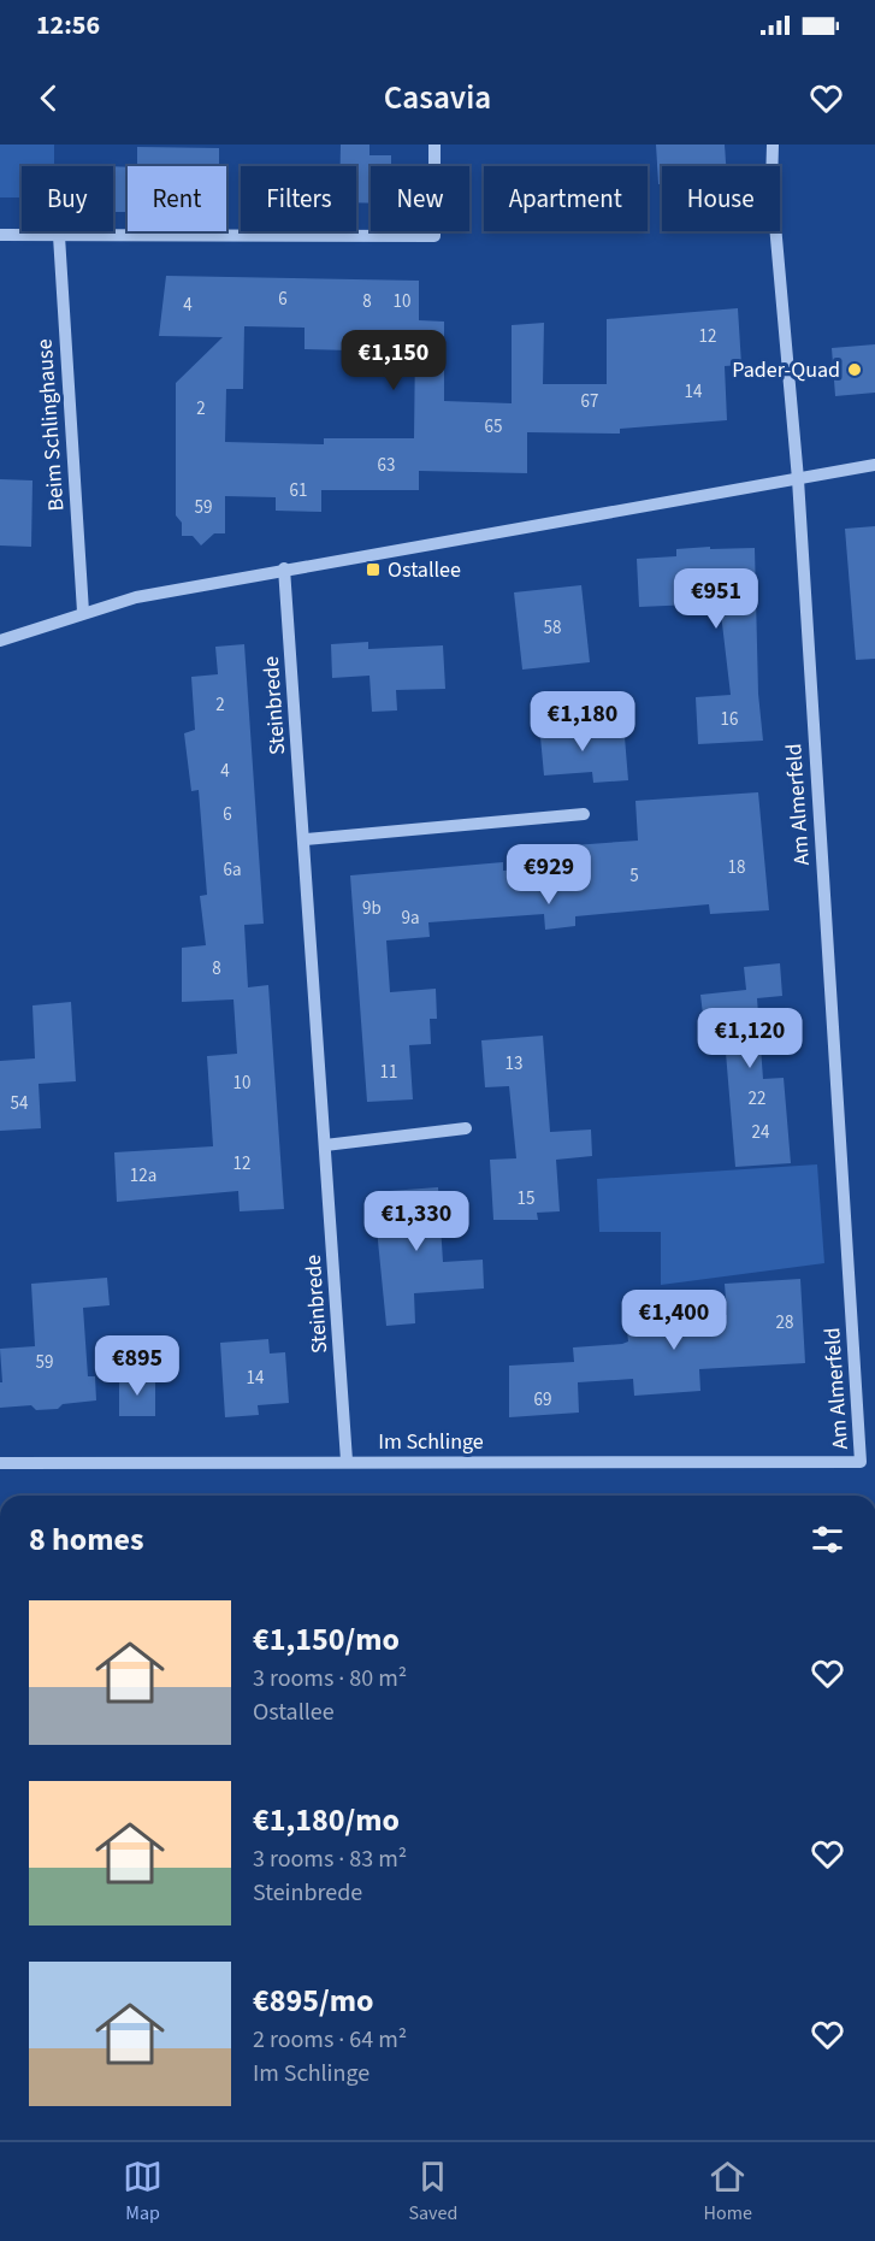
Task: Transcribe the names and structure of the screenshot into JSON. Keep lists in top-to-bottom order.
{
  "streets": {
    "street": [
      "Beim Schlinghause",
      "Steinbrede",
      "Am Almerfeld",
      "Im Schlinge"
    ]
  },
  "crossings": [
    ["Steinbrede", "Im Schlinge"],
    ["Am Almerfeld", "Im Schlinge"]
  ],
  "places": {
    "other": ["Pader-Quad"],
    "transit": ["Ostallee"]
  },
  "house_numbers": [
    "6",
    "8",
    "10",
    "4",
    "12",
    "14",
    "67",
    "2",
    "65",
    "63",
    "61",
    "59",
    "58",
    "2",
    "16",
    "4",
    "6",
    "18",
    "6a",
    "5",
    "9b",
    "9a",
    "8",
    "13",
    "11",
    "10",
    "22",
    "54",
    "24",
    "12",
    "12a",
    "15",
    "28",
    "59",
    "14",
    "69"
  ],
  "page": {
    "status": "12:56",
    "header": "Casavia",
    "chip": [
      "Buy",
      "Rent",
      "Filters",
      "New",
      "Apartment",
      "House"
    ],
    "price": [
      "€1,150",
      "€951",
      "€1,180",
      "€929",
      "€1,120",
      "€1,330",
      "€1,400",
      "€895"
    ],
    "heading": "8 homes",
    "list": [
      {
        "name": "€1,150/mo",
        "note": "3 rooms · 80 m² · Ostallee"
      },
      {
        "name": "€1,180/mo",
        "note": "3 rooms · 83 m² · Steinbrede"
      },
      {
        "name": "€895/mo",
        "note": "2 rooms · 64 m² · Im Schlinge"
      }
    ],
    "tabs": ["Map", "Saved", "Home"]
  }
}
